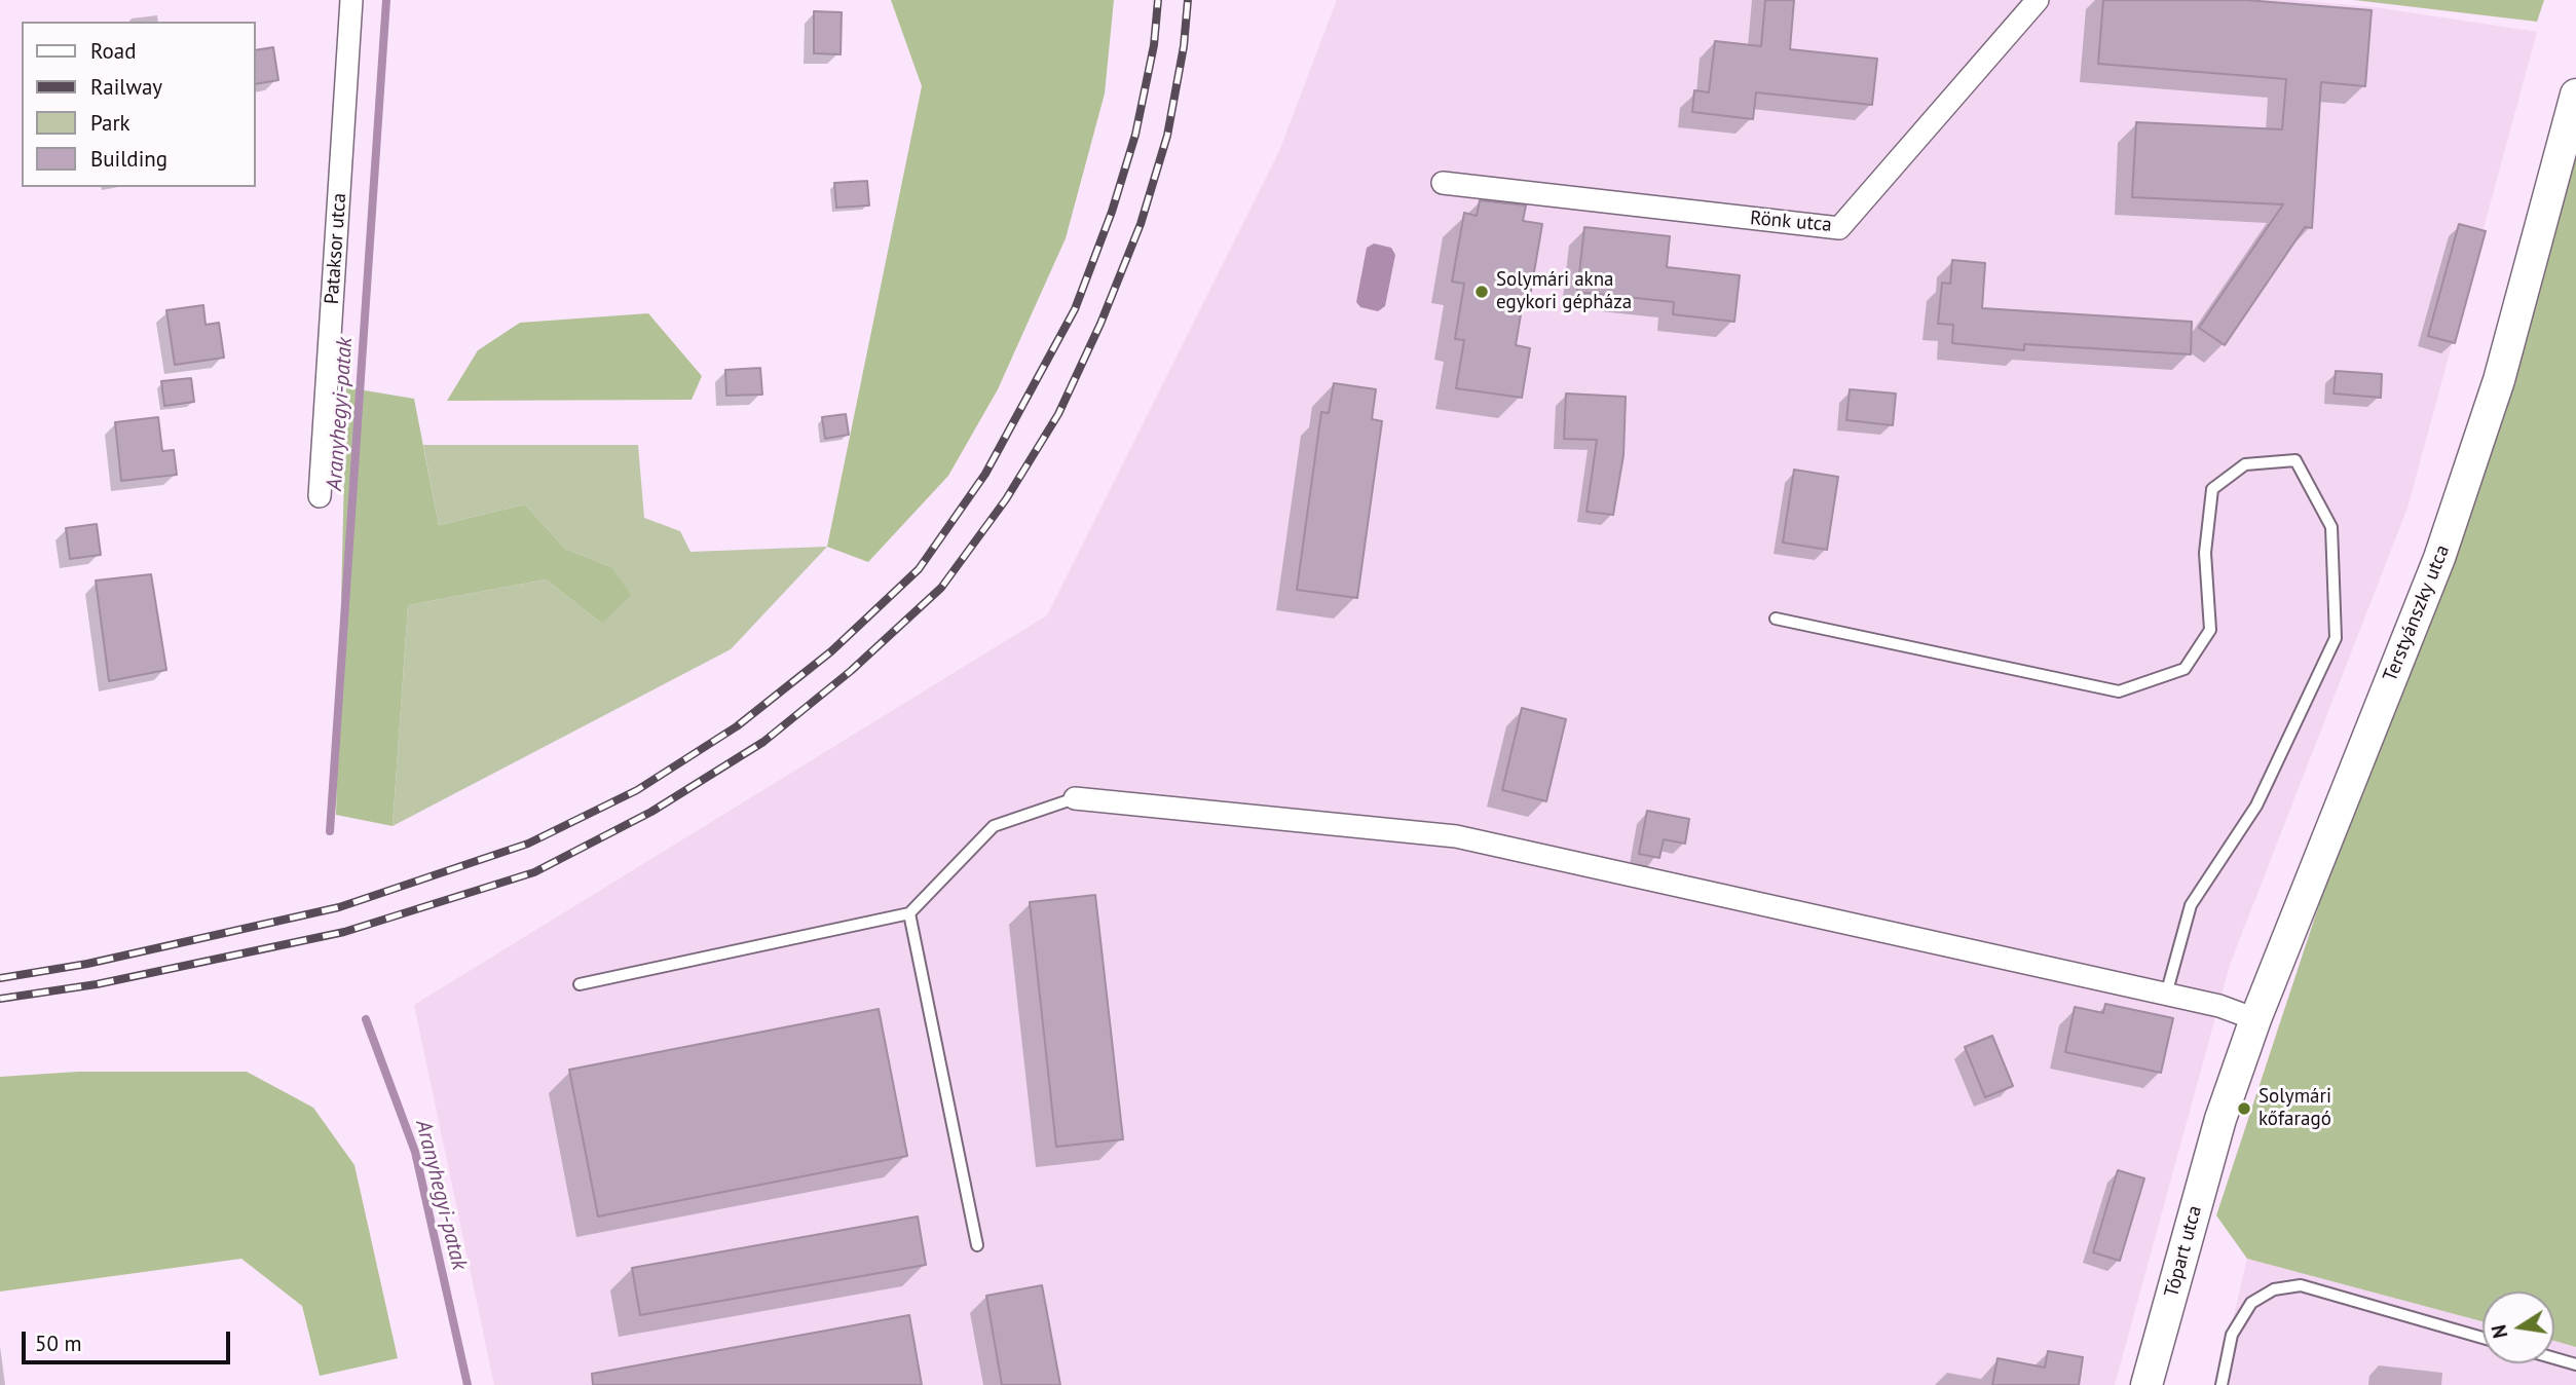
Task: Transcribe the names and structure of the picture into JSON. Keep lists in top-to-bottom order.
{
  "streets": {
    "main road": ["Terstyánszky utca", "Tópart utca"],
    "street": ["Rönk utca", "Pataksor utca"]
  },
  "crossings": [
    ["Terstyánszky utca", "Tópart utca"]
  ],
  "water": ["Aranyhegyi-patak"],
  "places": ["Solymári akna egykori gépháza", "Solymári kőfaragó"],
  "legend": [
    "Road",
    "Railway",
    "Park",
    "Building"
  ],
  "scale_bar": "50 m",
  "north": "left"
}
